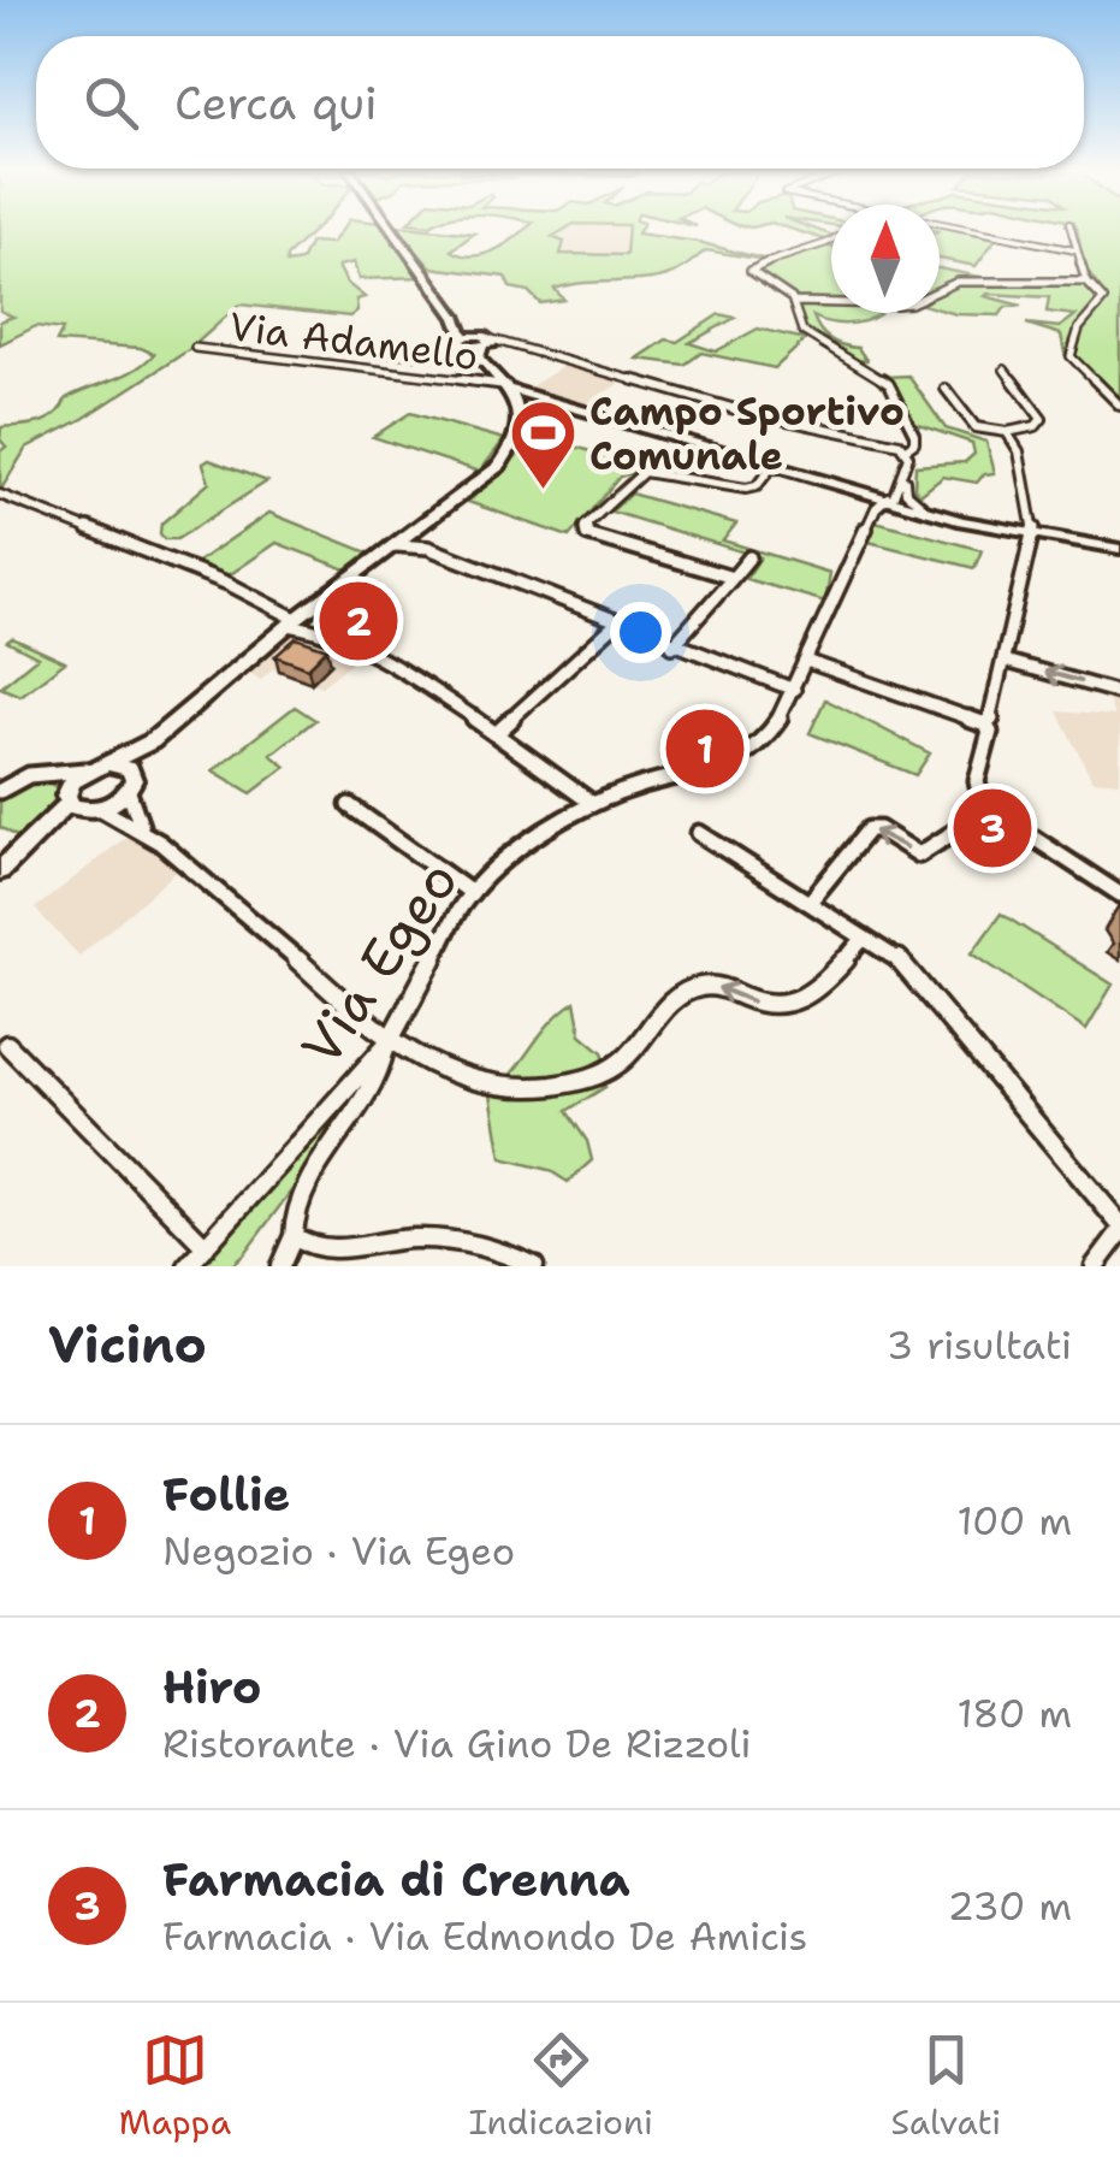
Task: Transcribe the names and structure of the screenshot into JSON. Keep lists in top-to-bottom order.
{
  "streets": {
    "street": ["Via Adamello", "Via Egeo"]
  },
  "places": {
    "sports": ["Campo Sportivo Comunale"]
  },
  "north": "top",
  "page": {
    "search": "Cerca qui",
    "pins": ["2", "1", "3"],
    "heading": ["Vicino", "3 risultati"],
    "list": [
      {
        "mark": "1",
        "name": "Follie",
        "note": "Negozio · Via Egeo",
        "value": "100 m"
      },
      {
        "mark": "2",
        "name": "Hiro",
        "note": "Ristorante · Via Gino De Rizzoli",
        "value": "180 m"
      },
      {
        "mark": "3",
        "name": "Farmacia di Crenna",
        "note": "Farmacia · Via Edmondo De Amicis",
        "value": "230 m"
      }
    ],
    "nav": ["Mappa", "Indicazioni", "Salvati"]
  }
}
